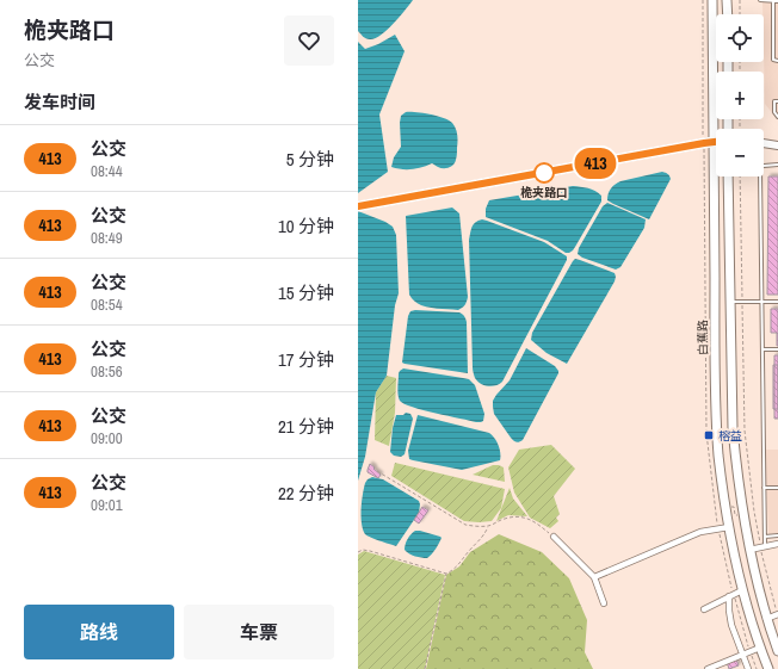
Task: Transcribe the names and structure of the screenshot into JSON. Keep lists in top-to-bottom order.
{
  "streets": {
    "main road": ["白蕉路"]
  },
  "places": {
    "other": ["桅夹路口"],
    "transit": ["榕益"]
  },
  "lines": ["bus line 413"],
  "page": {
    "heading": [
      ["桅夹路口", "公交"],
      "发车时间"
    ],
    "on_map": "413",
    "map_buttons": ["+", "−"],
    "list": [
      {
        "mark": "413",
        "name": "公交",
        "note": "08:44",
        "value": "5 分钟"
      },
      {
        "mark": "413",
        "name": "公交",
        "note": "08:49",
        "value": "10 分钟"
      },
      {
        "mark": "413",
        "name": "公交",
        "note": "08:54",
        "value": "15 分钟"
      },
      {
        "mark": "413",
        "name": "公交",
        "note": "08:56",
        "value": "17 分钟"
      },
      {
        "mark": "413",
        "name": "公交",
        "note": "09:00",
        "value": "21 分钟"
      },
      {
        "mark": "413",
        "name": "公交",
        "note": "09:01",
        "value": "22 分钟"
      }
    ],
    "buttons": ["路线", "车票"]
  }
}
